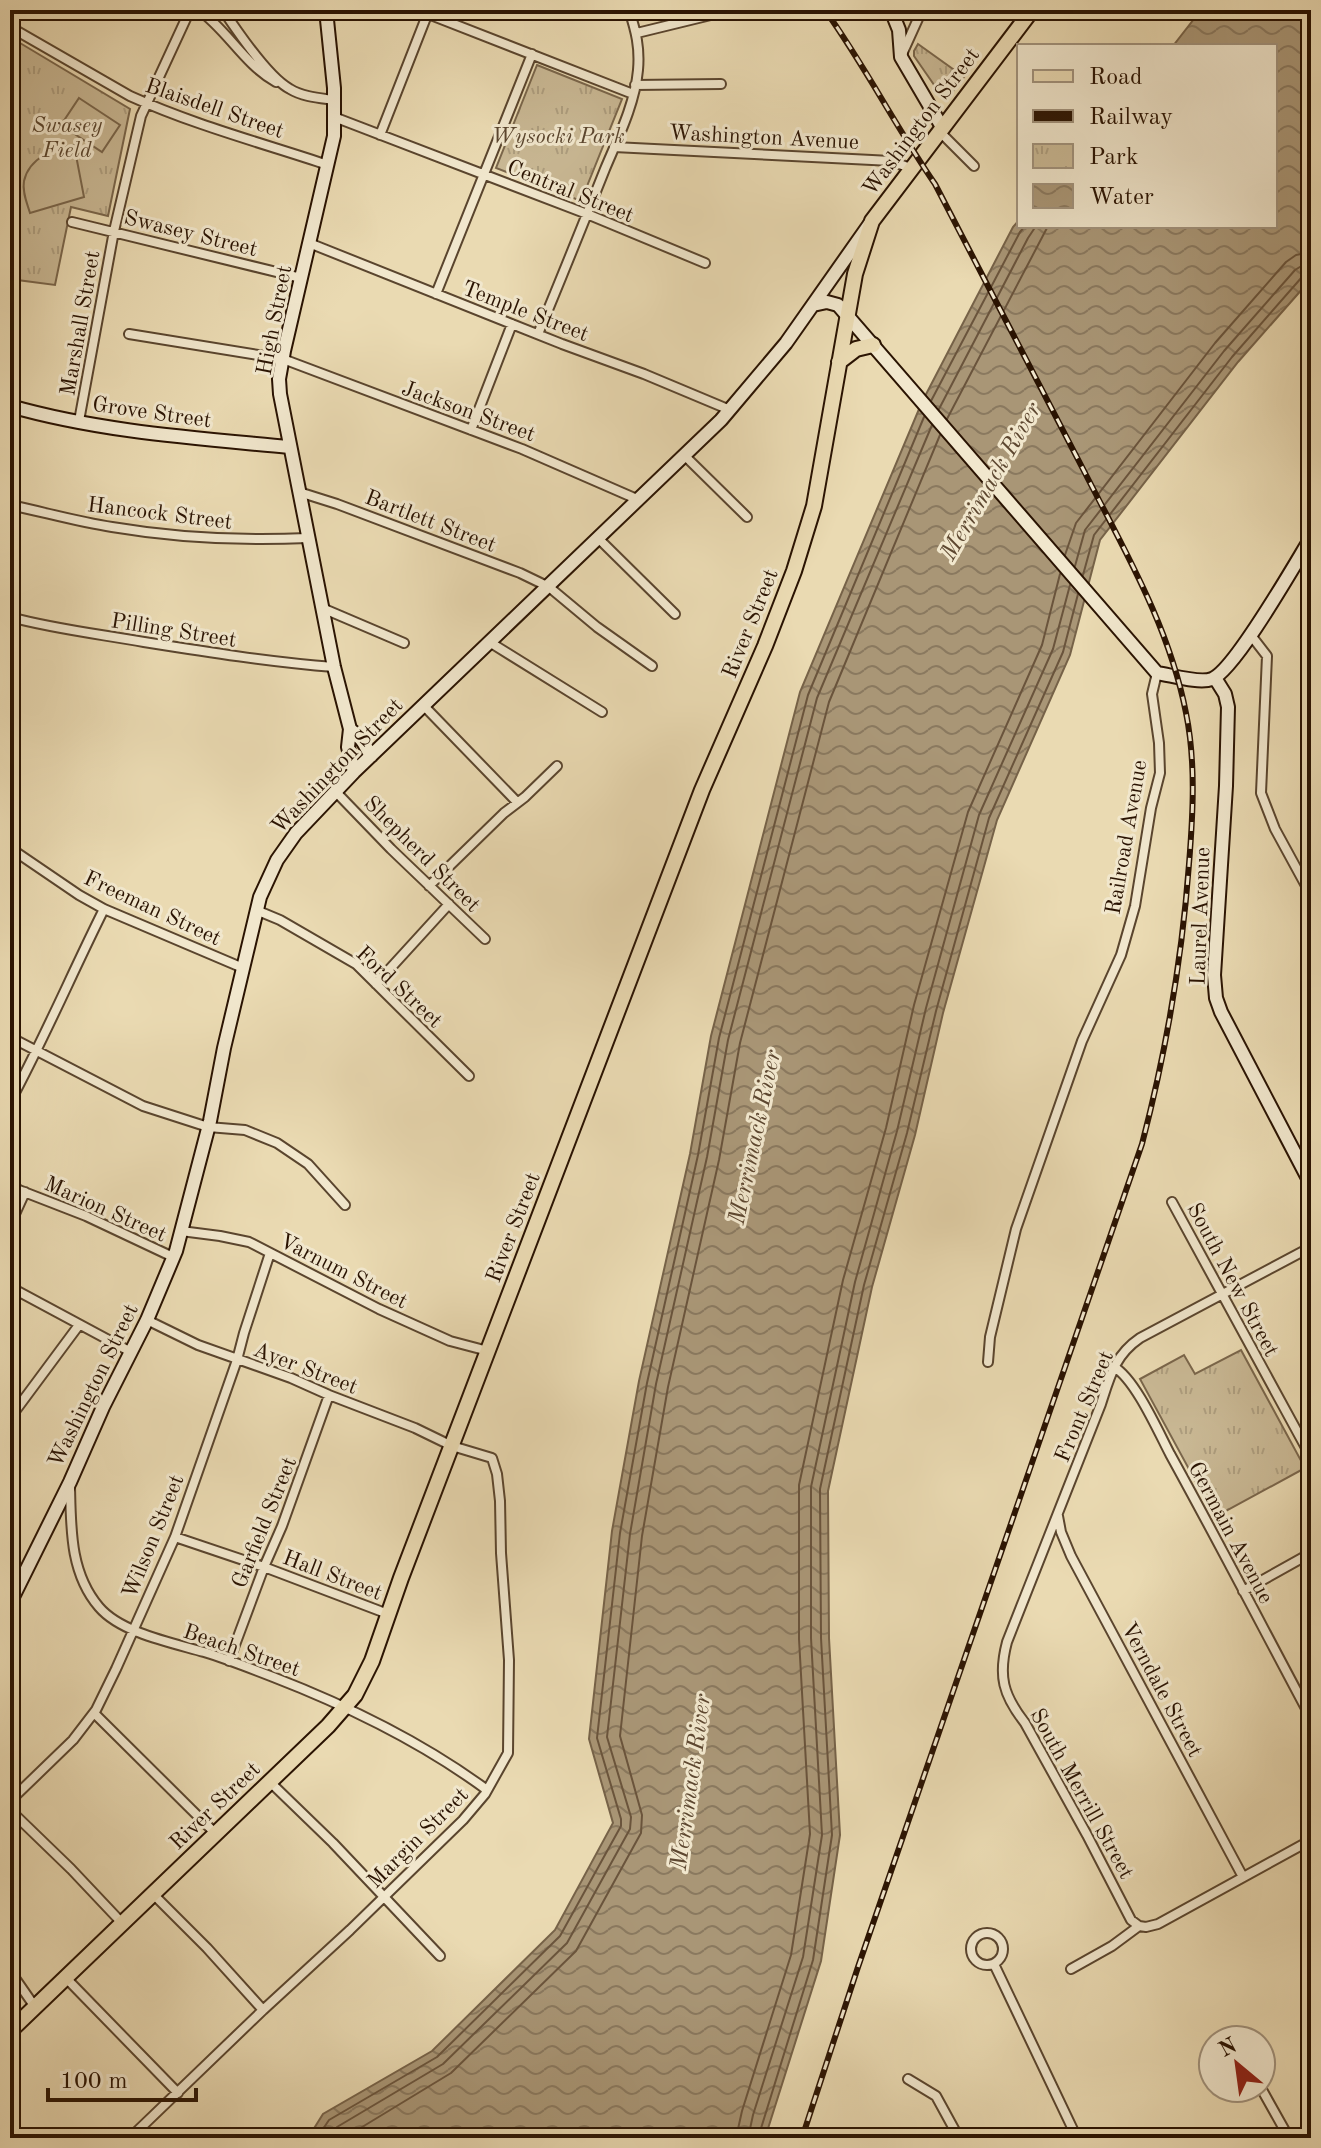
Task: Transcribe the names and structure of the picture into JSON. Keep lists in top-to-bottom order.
{
  "streets": {
    "main road": ["Washington Street", "River Street"],
    "street": [
      "Blaisdell Street",
      "Washington Avenue",
      "Central Street",
      "Swasey Street",
      "Temple Street",
      "High Street",
      "Marshall Street",
      "Jackson Street",
      "Grove Street",
      "Hancock Street",
      "Bartlett Street",
      "Pilling Street",
      "Railroad Avenue",
      "Shepherd Street",
      "Freeman Street",
      "Laurel Avenue",
      "Ford Street",
      "Marion Street",
      "Varnum Street",
      "South New Street",
      "Ayer Street",
      "Front Street",
      "Garfield Street",
      "Germain Avenue",
      "Wilson Street",
      "Hall Street",
      "Beach Street",
      "Verndale Street",
      "South Merrill Street",
      "Margin Street"
    ]
  },
  "crossings": [
    ["Blaisdell Street", "High Street"],
    ["Blaisdell Street", "Marshall Street"],
    ["Washington Street", "Washington Avenue"],
    ["Washington Street", "Temple Street"],
    ["Washington Street", "High Street"],
    ["Washington Street", "Jackson Street"],
    ["Washington Street", "Bartlett Street"],
    ["Washington Street", "River Street"],
    ["Washington Street", "Shepherd Street"],
    ["Washington Street", "Freeman Street"],
    ["Washington Street", "Ford Street"],
    ["Washington Street", "Marion Street"],
    ["Washington Street", "Varnum Street"],
    ["Washington Street", "Ayer Street"],
    ["Washington Street", "Beach Street"],
    ["Central Street", "High Street"],
    ["Swasey Street", "High Street"],
    ["Swasey Street", "Marshall Street"],
    ["Temple Street", "High Street"],
    ["High Street", "Jackson Street"],
    ["High Street", "Grove Street"],
    ["High Street", "Hancock Street"],
    ["High Street", "Bartlett Street"],
    ["High Street", "Pilling Street"],
    ["Marshall Street", "Grove Street"],
    ["River Street", "Varnum Street"],
    ["River Street", "Ayer Street"],
    ["River Street", "Hall Street"],
    ["River Street", "Beach Street"],
    ["River Street", "Margin Street"],
    ["Varnum Street", "Wilson Street"],
    ["South New Street", "Front Street"],
    ["Ayer Street", "Garfield Street"],
    ["Ayer Street", "Wilson Street"],
    ["Ayer Street", "Margin Street"],
    ["Front Street", "Germain Avenue"],
    ["Front Street", "Verndale Street"],
    ["Front Street", "South Merrill Street"],
    ["Garfield Street", "Hall Street"],
    ["Garfield Street", "Beach Street"],
    ["Wilson Street", "Hall Street"],
    ["Wilson Street", "Beach Street"],
    ["Beach Street", "Margin Street"]
  ],
  "water": ["Merrimack River"],
  "parks": ["Swasey Field", "Wysocki Park"],
  "legend": [
    "Road",
    "Railway",
    "Park",
    "Water"
  ],
  "scale_bar": "100 m",
  "north": "top left"
}
